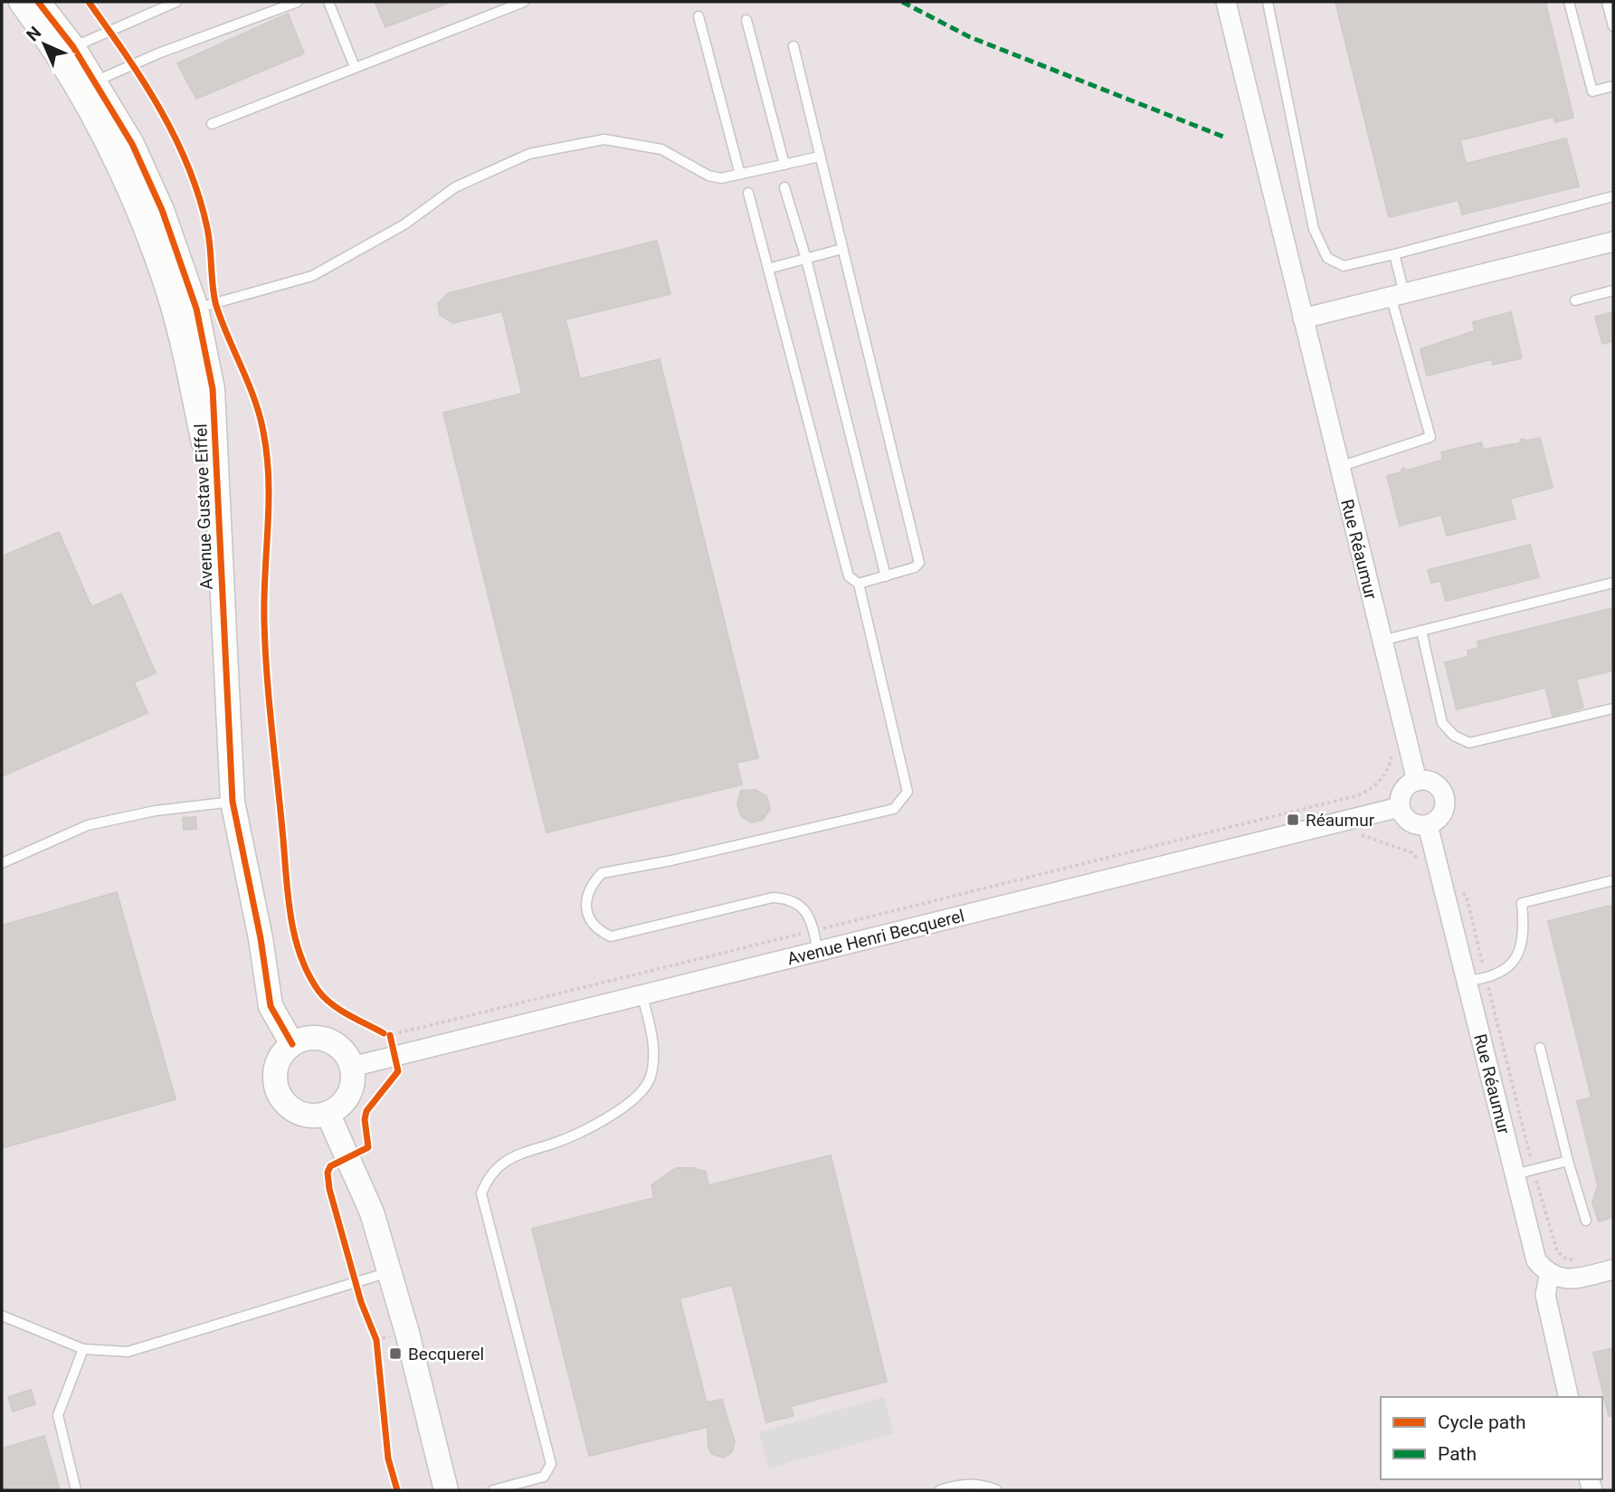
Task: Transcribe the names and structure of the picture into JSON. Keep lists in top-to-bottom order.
{
  "streets": {
    "street": ["Avenue Gustave Eiffel", "Rue Réaumur", "Avenue Henri Becquerel"]
  },
  "crossings": [
    ["Avenue Gustave Eiffel", "Avenue Henri Becquerel"],
    ["Rue Réaumur", "Avenue Henri Becquerel"]
  ],
  "places": {
    "transit": ["Réaumur", "Becquerel"]
  },
  "legend": ["Cycle path", "Path"],
  "north": "top left"
}
